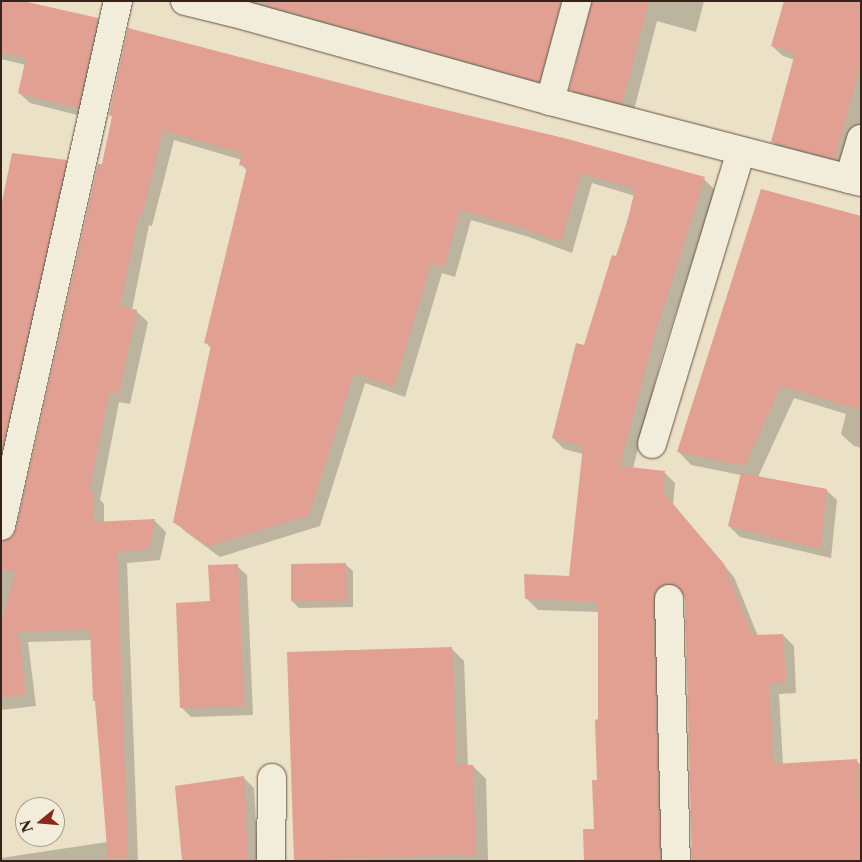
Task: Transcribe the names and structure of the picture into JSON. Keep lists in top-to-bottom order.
{
  "north": "left"
}
